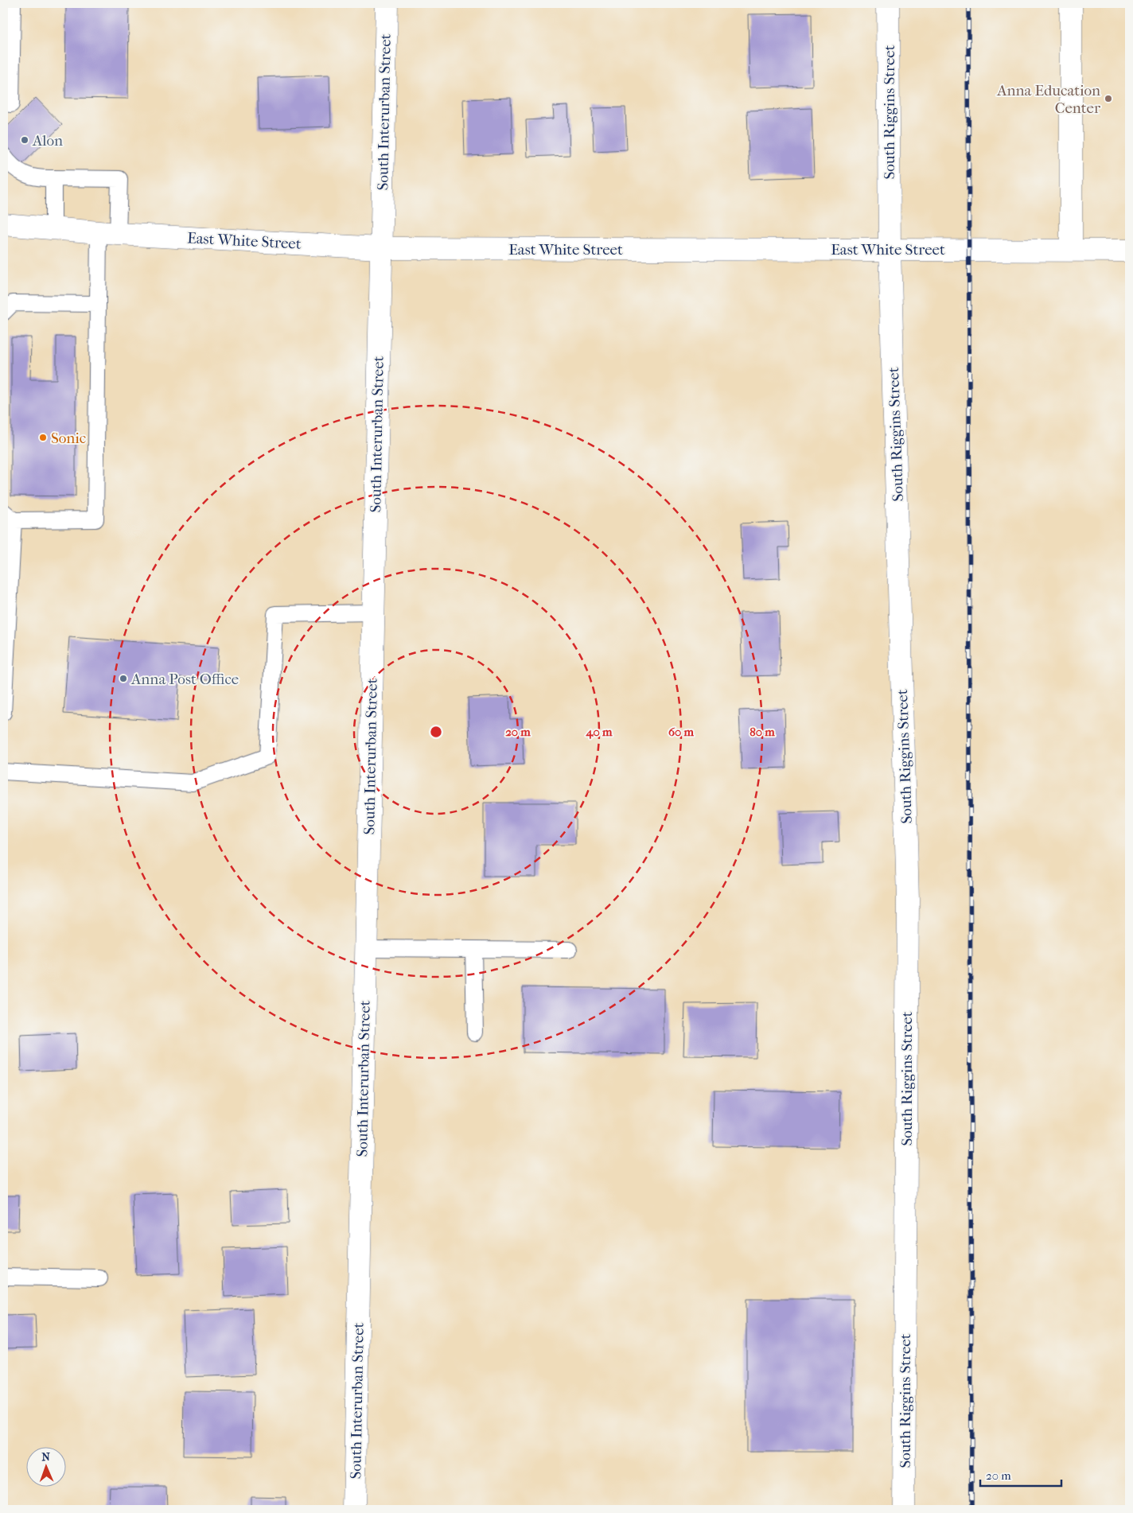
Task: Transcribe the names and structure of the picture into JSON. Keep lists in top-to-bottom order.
{
  "streets": {
    "street": ["South Interurban Street", "South Riggins Street", "East White Street"]
  },
  "crossings": [
    ["South Interurban Street", "East White Street"],
    ["South Riggins Street", "East White Street"]
  ],
  "places": [
    "Anna Education Center",
    "Alon",
    "Sonic",
    "Anna Post Office"
  ],
  "scale_bar": "20 m",
  "north": "top",
  "rings": [
    "20 m",
    "40 m",
    "60 m",
    "80 m"
  ]
}
